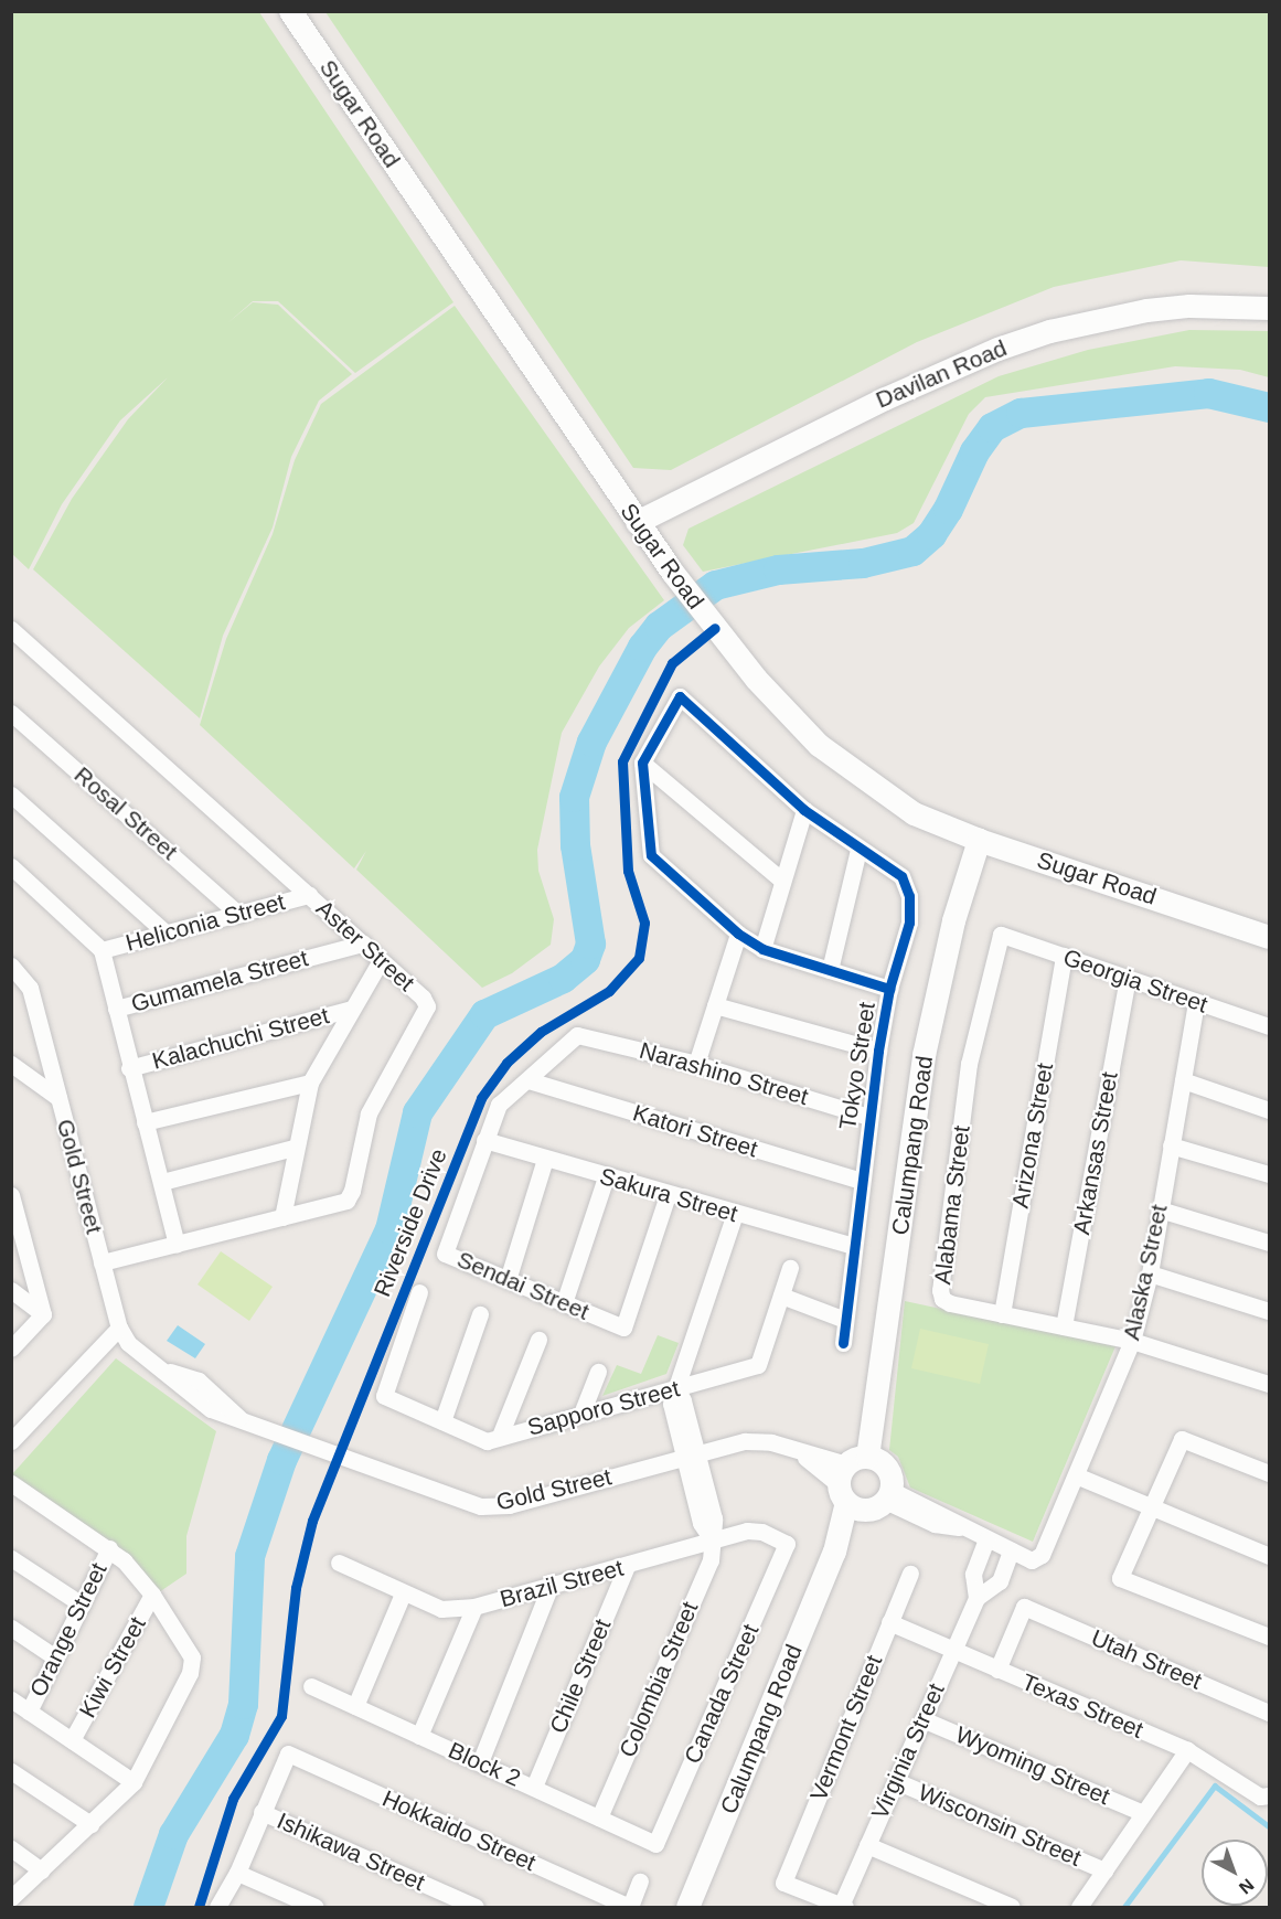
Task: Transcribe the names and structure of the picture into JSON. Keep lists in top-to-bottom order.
{
  "streets": {
    "main road": ["Sugar Road", "Davilan Road", "Calumpang Road"],
    "street": [
      "Rosal Street",
      "Heliconia Street",
      "Aster Street",
      "Gumamela Street",
      "Georgia Street",
      "Kalachuchi Street",
      "Tokyo Street",
      "Narashino Street",
      "Katori Street",
      "Arizona Street",
      "Arkansas Street",
      "Gold Street",
      "Sakura Street",
      "Alabama Street",
      "Alaska Street",
      "Sendai Street",
      "Sapporo Street",
      "Brazil Street",
      "Orange Street",
      "Utah Street",
      "Kiwi Street",
      "Chile Street",
      "Colombia Street",
      "Canada Street",
      "Texas Street",
      "Vermont Street",
      "Virginia Street",
      "Block 2",
      "Wyoming Street",
      "Wisconsin Street",
      "Hokkaido Street",
      "Ishikawa Street"
    ],
    "cycle path": ["Riverside Drive"]
  },
  "crossings": [
    ["Sugar Road", "Davilan Road"],
    ["Sugar Road", "Calumpang Road"],
    ["Rosal Street", "Heliconia Street"],
    ["Heliconia Street", "Aster Street"],
    ["Aster Street", "Gumamela Street"],
    ["Aster Street", "Gold Street"],
    ["Georgia Street", "Arizona Street"],
    ["Georgia Street", "Arkansas Street"],
    ["Georgia Street", "Alabama Street"],
    ["Georgia Street", "Alaska Street"],
    ["Tokyo Street", "Narashino Street"],
    ["Tokyo Street", "Katori Street"],
    ["Tokyo Street", "Sakura Street"],
    ["Narashino Street", "Sendai Street"],
    ["Katori Street", "Sendai Street"],
    ["Arizona Street", "Alabama Street"],
    ["Calumpang Road", "Gold Street"],
    ["Arkansas Street", "Alabama Street"],
    ["Gold Street", "Colombia Street"],
    ["Sakura Street", "Sendai Street"],
    ["Alabama Street", "Alaska Street"],
    ["Alaska Street", "Virginia Street"],
    ["Sapporo Street", "Colombia Street"],
    ["Brazil Street", "Chile Street"],
    ["Brazil Street", "Colombia Street"],
    ["Brazil Street", "Canada Street"],
    ["Utah Street", "Texas Street"],
    ["Chile Street", "Block 2"],
    ["Colombia Street", "Block 2"],
    ["Canada Street", "Block 2"],
    ["Texas Street", "Vermont Street"],
    ["Texas Street", "Virginia Street"],
    ["Vermont Street", "Virginia Street"],
    ["Virginia Street", "Wyoming Street"],
    ["Virginia Street", "Wisconsin Street"],
    ["Hokkaido Street", "Ishikawa Street"]
  ],
  "north": "bottom right"
}
